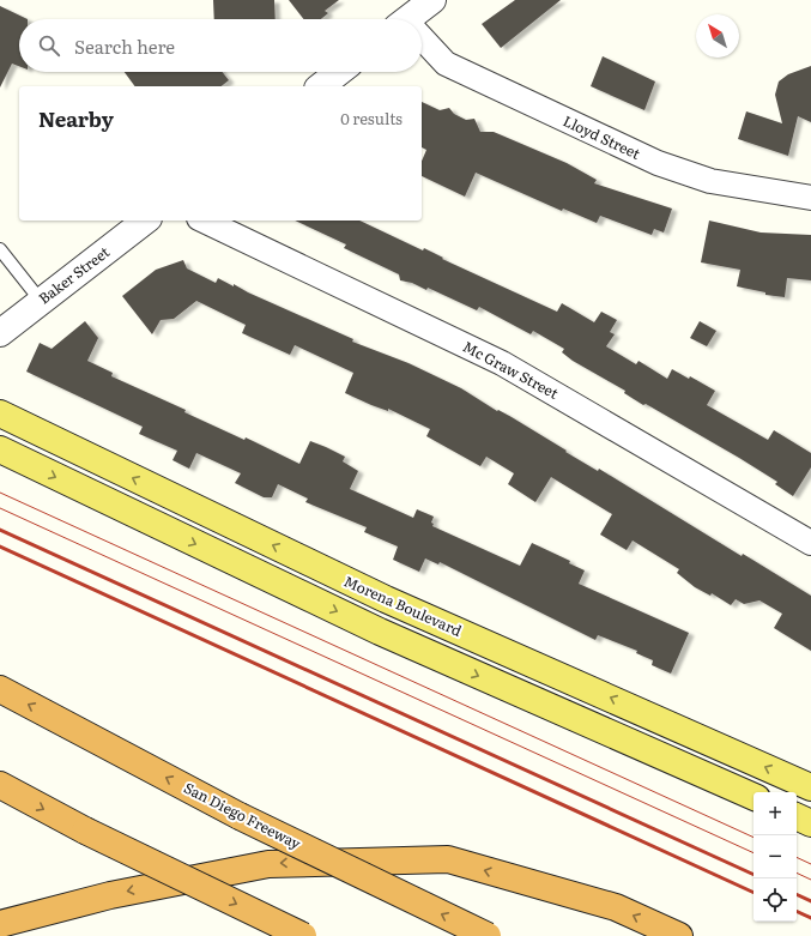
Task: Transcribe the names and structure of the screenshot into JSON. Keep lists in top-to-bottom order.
{
  "streets": {
    "highway": ["San Diego Freeway"],
    "main road": ["Morena Boulevard"],
    "street": ["Lloyd Street", "Baker Street", "Mc Graw Street"]
  },
  "north": "top left",
  "page": {
    "search": "Search here",
    "heading": ["Nearby", "0 results"],
    "map_buttons": ["+", "−"]
  }
}
